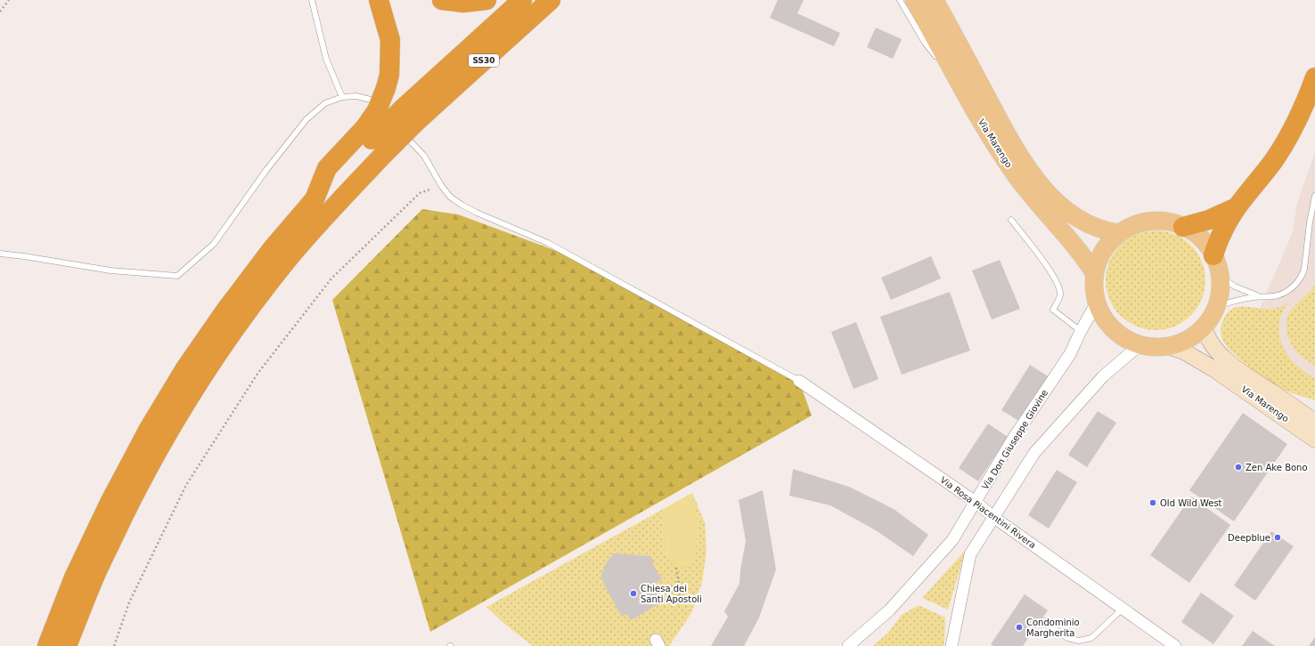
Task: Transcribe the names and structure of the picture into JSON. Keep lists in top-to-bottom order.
{
  "streets": {
    "highway": ["SS30"],
    "main road": ["Via Marengo"],
    "street": ["Via Don Giuseppe Giovine", "Via Rosa Piacentini Rivera"]
  },
  "crossings": [
    ["Via Marengo", "Via Don Giuseppe Giovine"],
    ["Via Don Giuseppe Giovine", "Via Rosa Piacentini Rivera"]
  ],
  "places": [
    "Zen Ake Bono",
    "Old Wild West",
    "Deepblue",
    "Chiesa dei Santi Apostoli",
    "Condominio Margherita"
  ]
}
